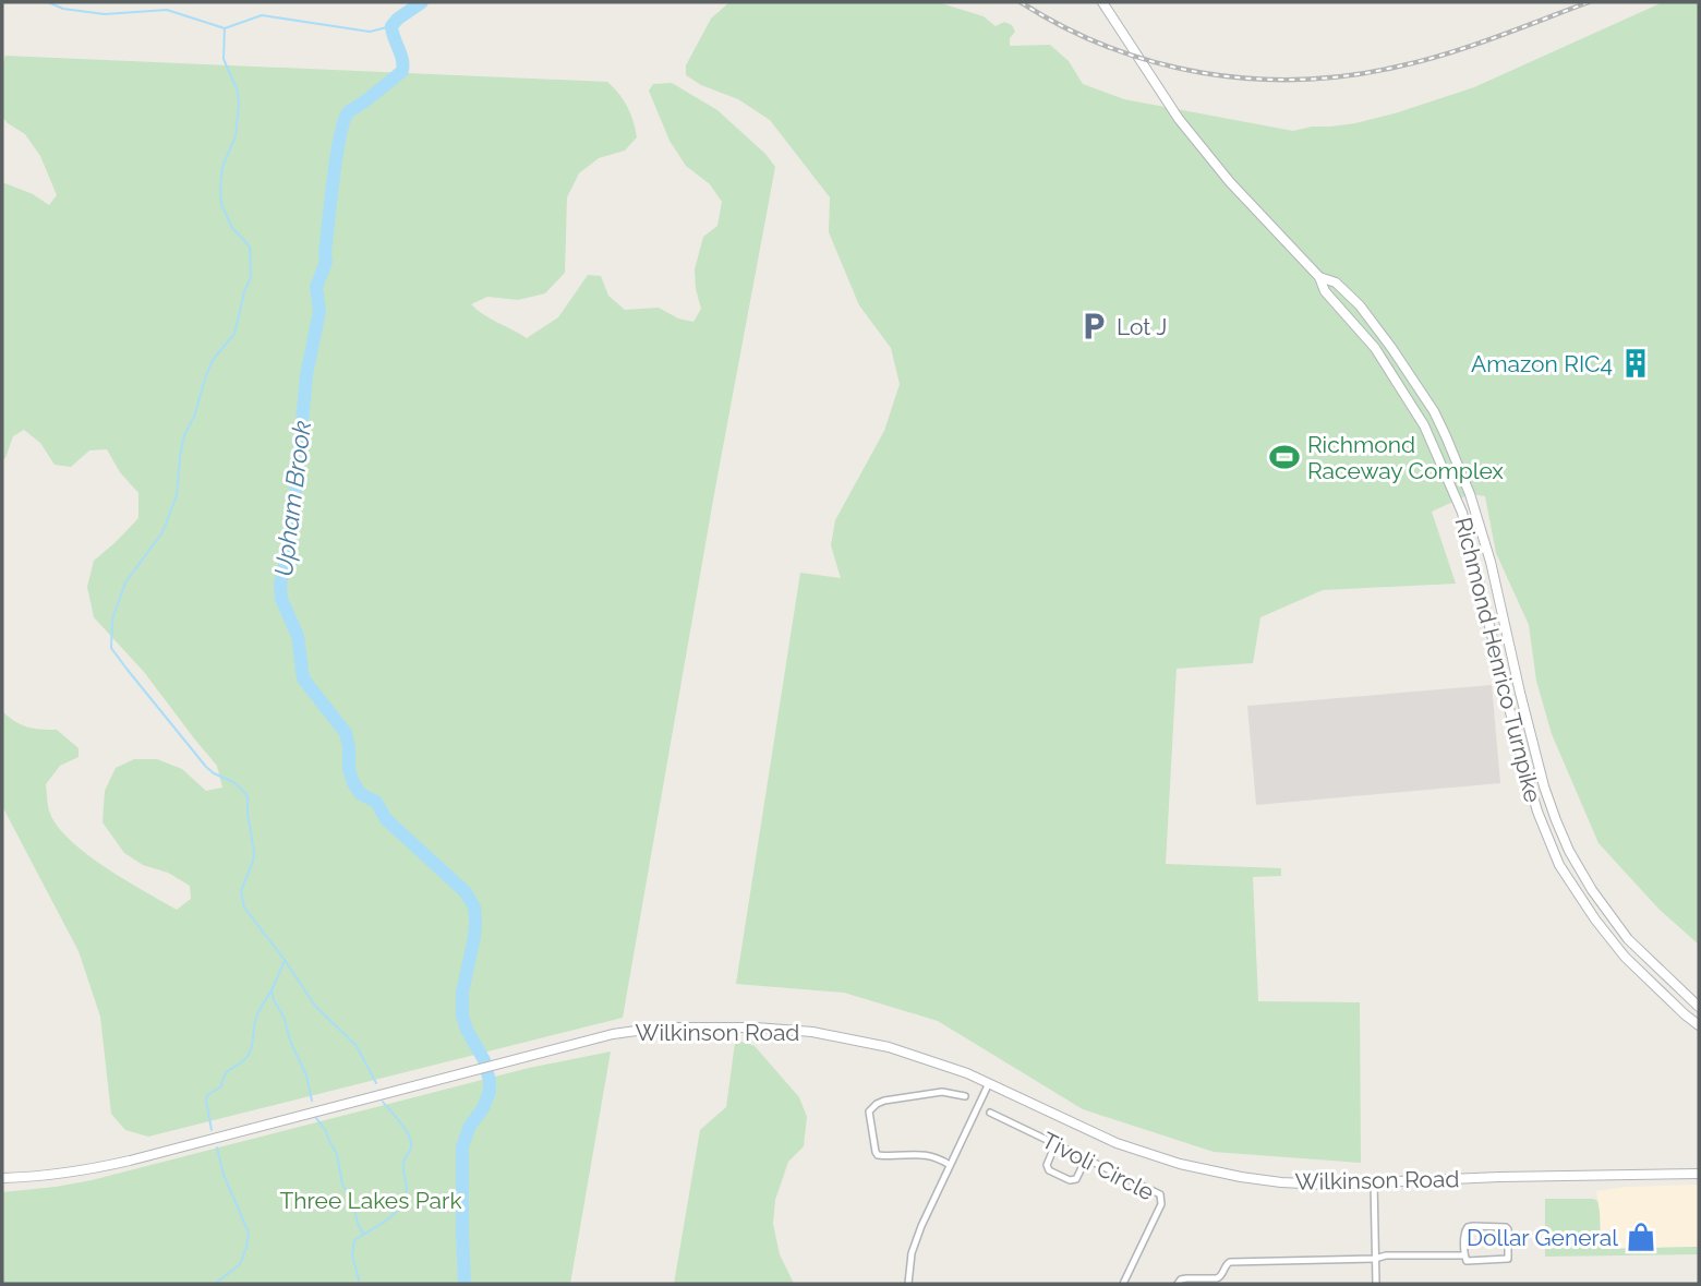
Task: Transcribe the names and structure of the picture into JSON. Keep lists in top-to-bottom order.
{
  "streets": {
    "main road": ["Richmond Henrico Turnpike", "Wilkinson Road"],
    "street": ["Tivoli Circle"]
  },
  "water": ["Upham Brook"],
  "parks": ["Three Lakes Park"],
  "places": {
    "parking": ["Lot J"],
    "building": ["Amazon RIC4"],
    "sports": ["Richmond Raceway Complex"],
    "shop": ["Dollar General"]
  }
}
